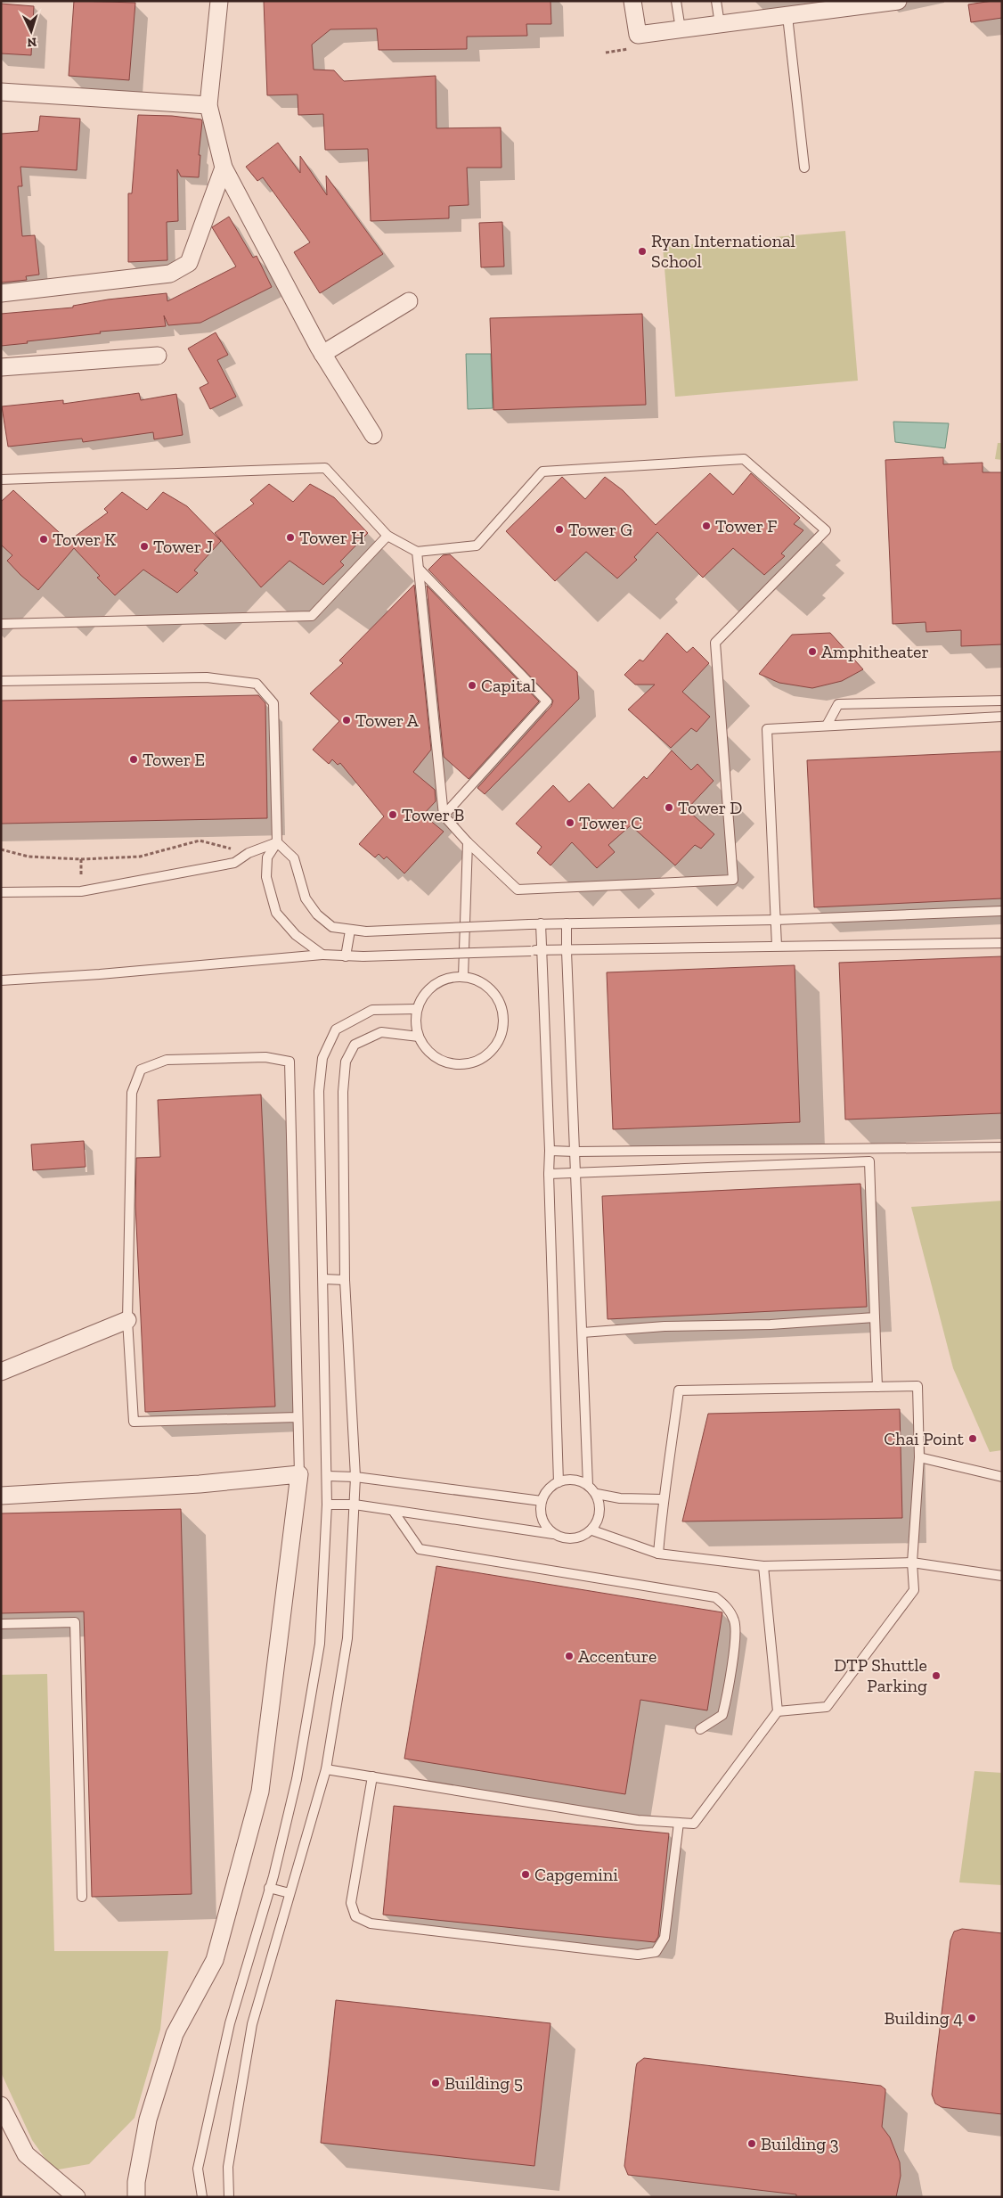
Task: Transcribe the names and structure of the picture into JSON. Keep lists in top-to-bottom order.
{
  "places": [
    "Ryan International School",
    "Tower F",
    "Tower G",
    "Tower H",
    "Tower K",
    "Tower J",
    "Amphitheater",
    "Capital",
    "Tower A",
    "Tower E",
    "Tower D",
    "Tower B",
    "Tower C",
    "Chai Point",
    "Accenture",
    "DTP Shuttle Parking",
    "Capgemini",
    "Building 4",
    "Building 5",
    "Building 3"
  ],
  "north": "bottom"
}
